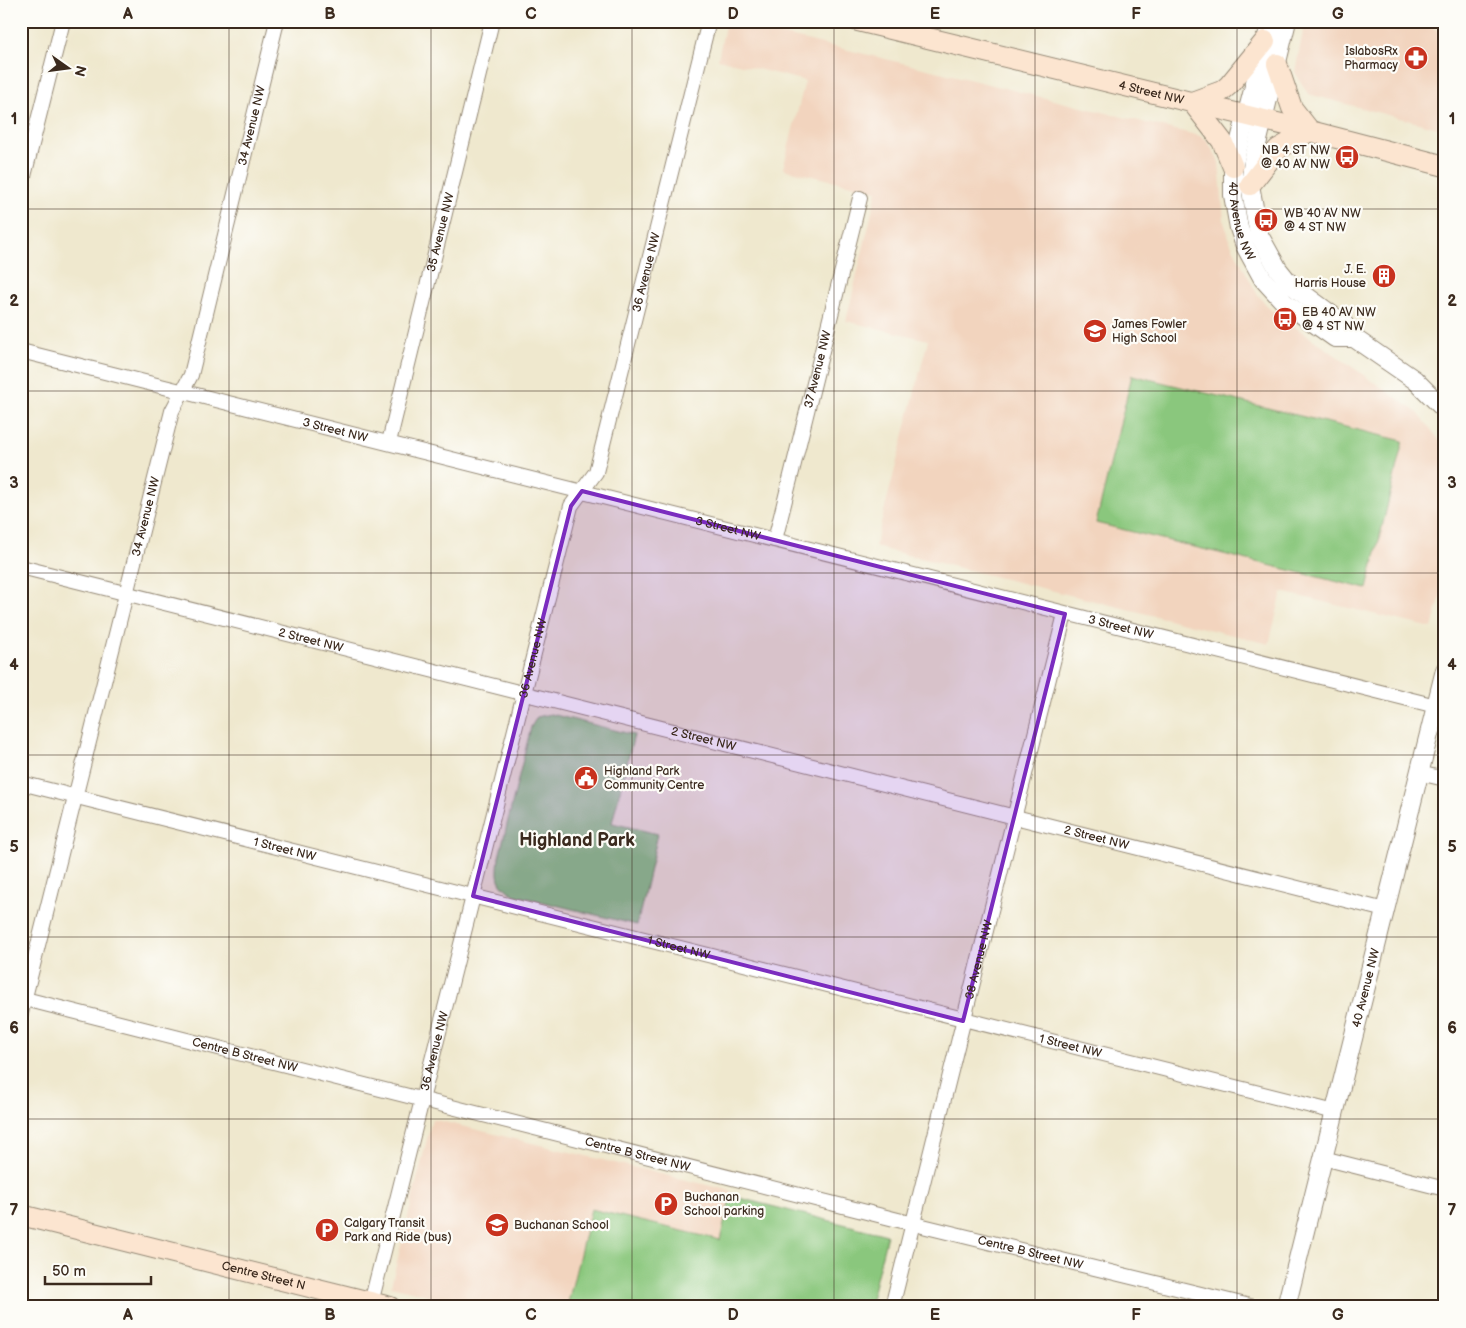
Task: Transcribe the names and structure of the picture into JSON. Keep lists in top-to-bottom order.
{
  "streets": {
    "main road": ["4 Street NW", "Centre Street N"],
    "street": [
      "34 Avenue NW",
      "40 Avenue NW",
      "35 Avenue NW",
      "36 Avenue NW",
      "37 Avenue NW",
      "3 Street NW",
      "2 Street NW",
      "1 Street NW",
      "38 Avenue NW",
      "Centre B Street NW"
    ]
  },
  "crossings": [
    ["4 Street NW", "40 Avenue NW"],
    ["34 Avenue NW", "3 Street NW"],
    ["34 Avenue NW", "2 Street NW"],
    ["34 Avenue NW", "1 Street NW"],
    ["34 Avenue NW", "Centre B Street NW"],
    ["40 Avenue NW", "3 Street NW"],
    ["40 Avenue NW", "2 Street NW"],
    ["40 Avenue NW", "1 Street NW"],
    ["35 Avenue NW", "3 Street NW"],
    ["36 Avenue NW", "3 Street NW"],
    ["36 Avenue NW", "2 Street NW"],
    ["36 Avenue NW", "1 Street NW"],
    ["36 Avenue NW", "Centre B Street NW"],
    ["36 Avenue NW", "Centre Street N"],
    ["37 Avenue NW", "3 Street NW"],
    ["3 Street NW", "38 Avenue NW"],
    ["2 Street NW", "38 Avenue NW"],
    ["1 Street NW", "38 Avenue NW"],
    ["38 Avenue NW", "Centre B Street NW"]
  ],
  "districts": ["Highland Park"],
  "places": {
    "pharmacy": ["IslabosRx Pharmacy"],
    "bus stop": ["NB 4 ST NW @ 40 AV NW", "WB 40 AV NW @ 4 ST NW", "EB 40 AV NW @ 4 ST NW"],
    "building": ["J. E. Harris House"],
    "school or university": ["James Fowler High School", "Buchanan School"],
    "public building": ["Highland Park Community Centre"],
    "parking": ["Buchanan School parking", "Calgary Transit Park and Ride (bus)"]
  },
  "scale_bar": "50 m",
  "north": "right",
  "grid": {
    "columns": [
      "A",
      "B",
      "C",
      "D",
      "E",
      "F",
      "G"
    ],
    "rows": [
      "1",
      "2",
      "3",
      "4",
      "5",
      "6",
      "7"
    ]
  }
}
